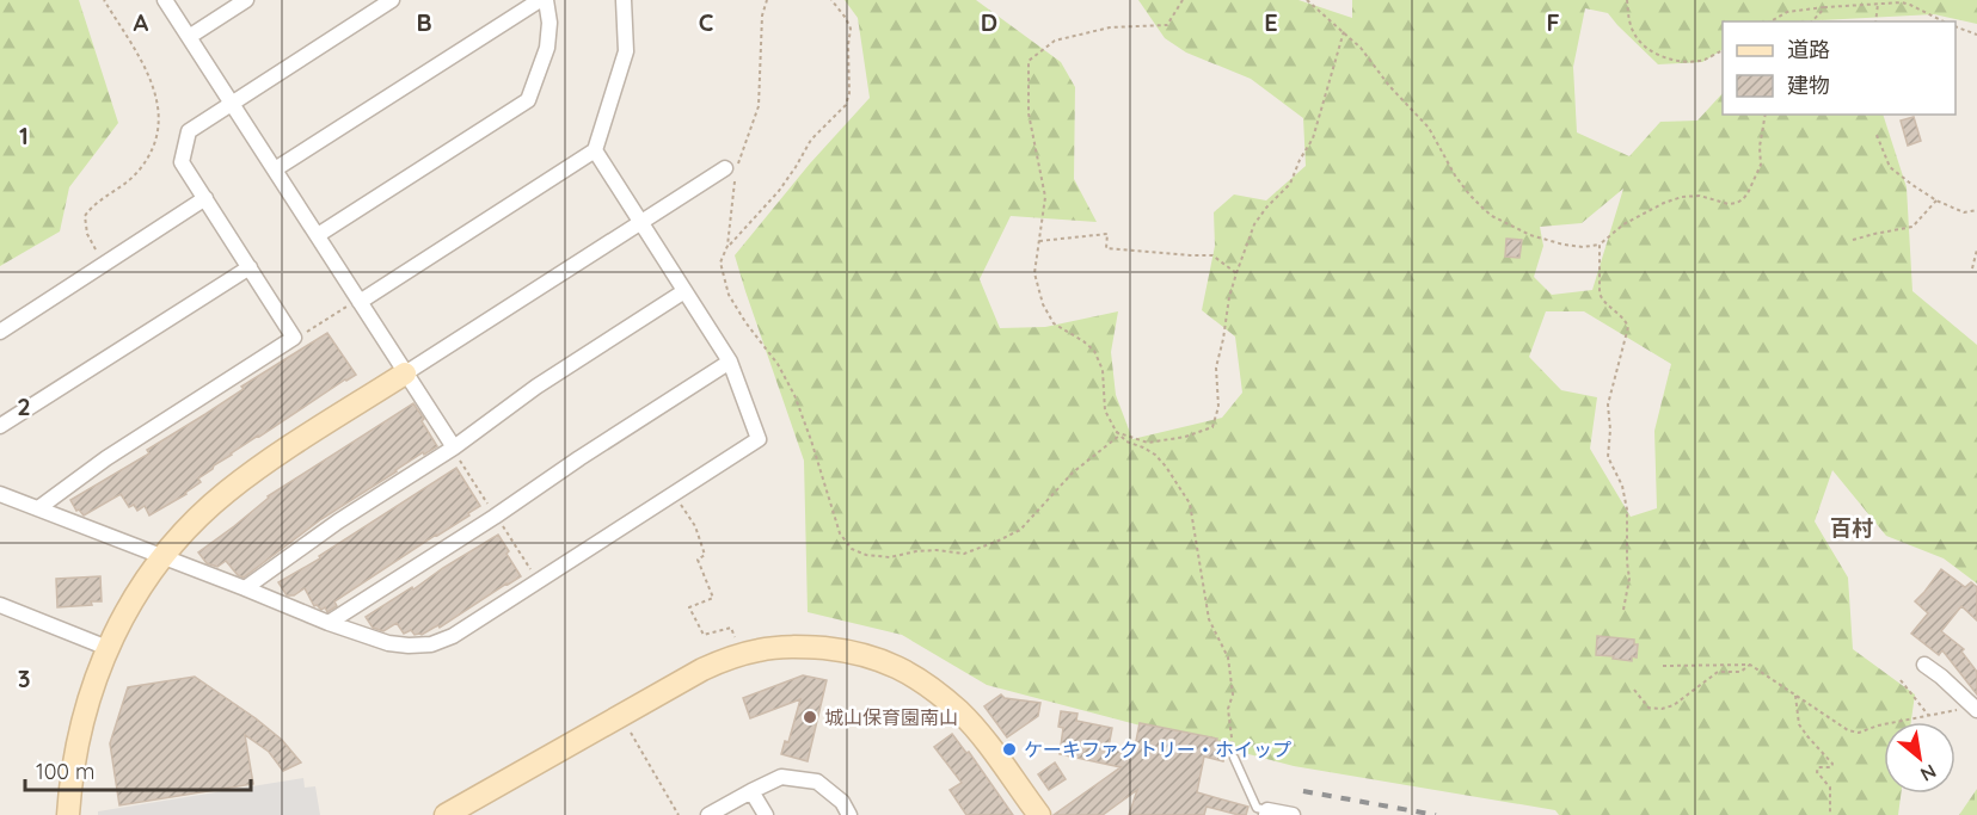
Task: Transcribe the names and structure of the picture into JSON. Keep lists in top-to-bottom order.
{
  "districts": ["百村"],
  "places": ["城山保育園南山", "ケーキファクトリー・ホイップ"],
  "legend": ["道路", "建物"],
  "scale_bar": "100 m",
  "north": "bottom right",
  "grid": {
    "columns": [
      "A",
      "B",
      "C",
      "D",
      "E",
      "F"
    ],
    "rows": ["1", "2", "3"]
  }
}
